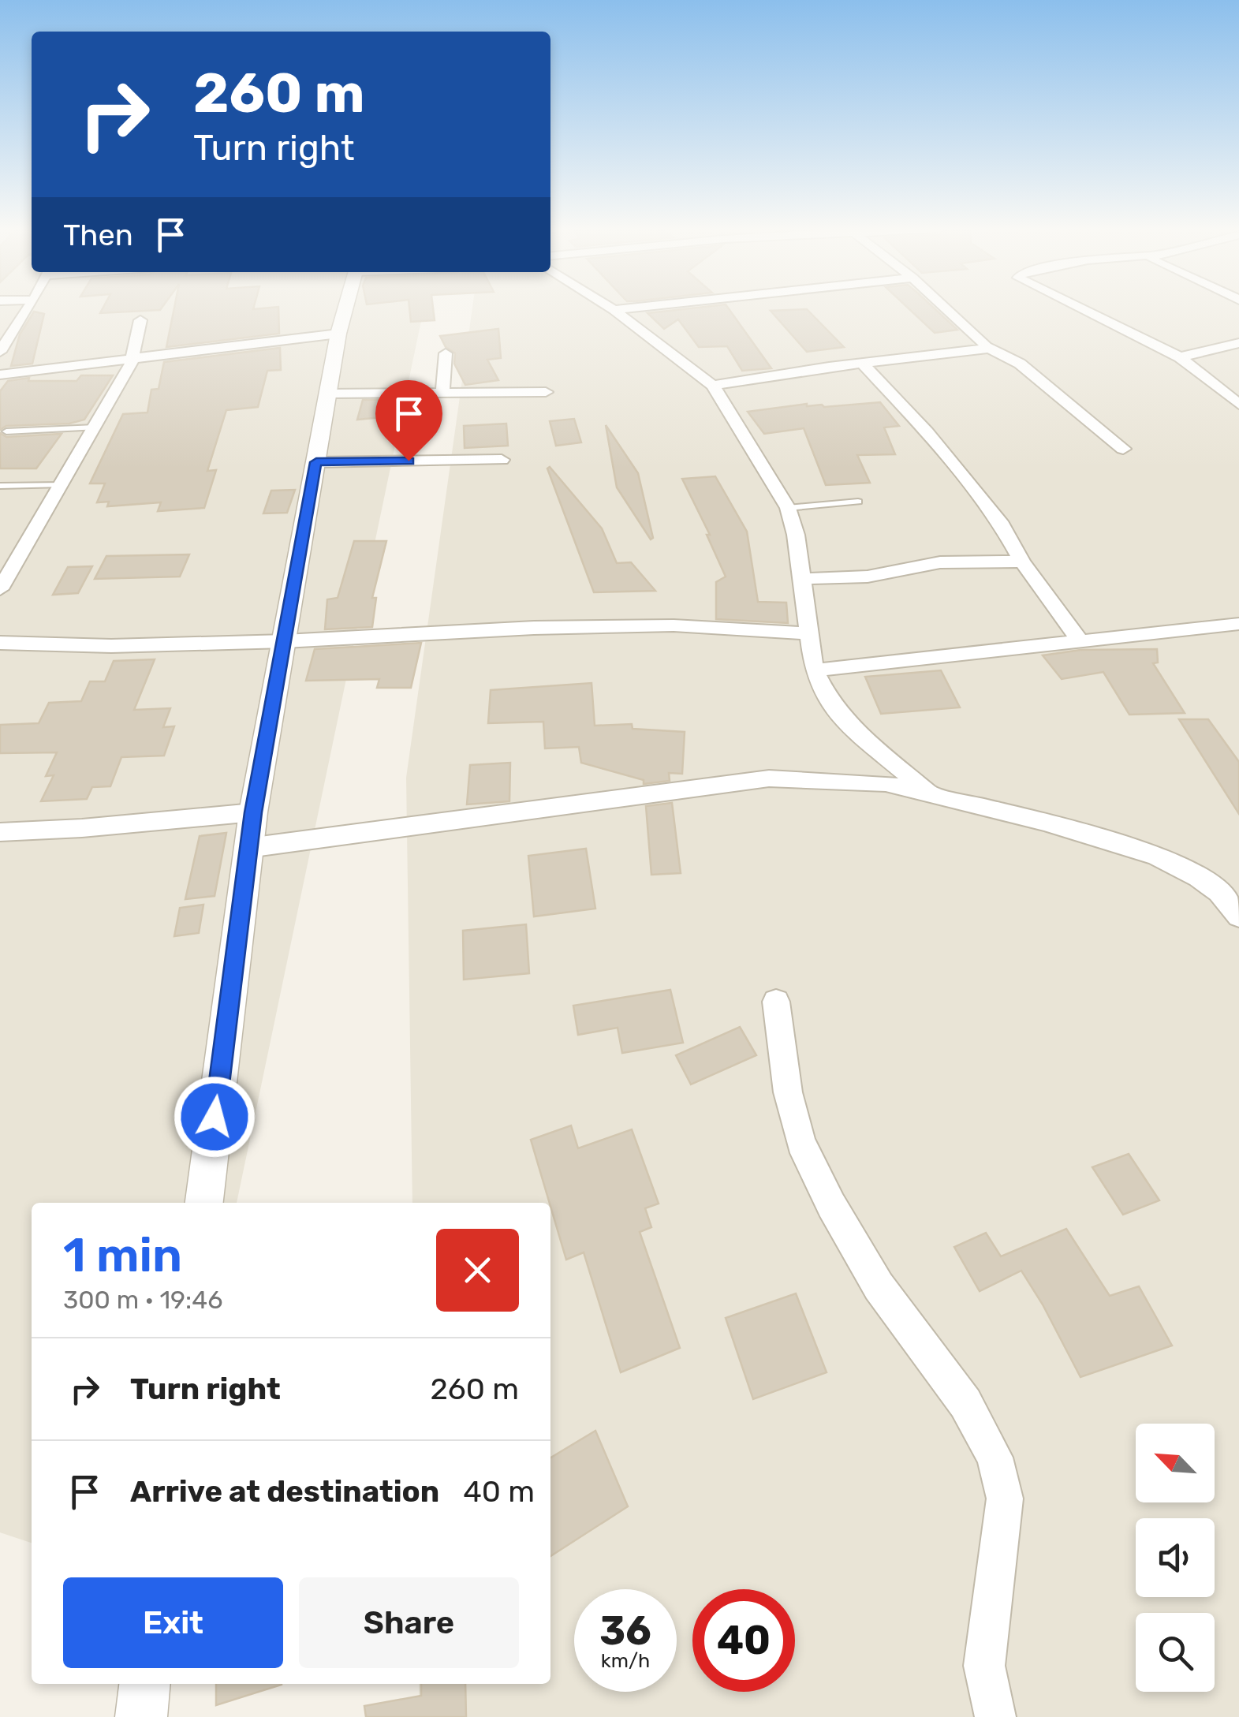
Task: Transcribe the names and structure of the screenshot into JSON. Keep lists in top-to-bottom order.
{
  "north": "top left",
  "page": {
    "turn": ["260 m", "Turn right"],
    "then": "Then",
    "heading": ["1 min", "300 m · 19:46"],
    "list": [
      {
        "name": "Turn right",
        "value": "260 m"
      },
      {
        "name": "Arrive at destination",
        "value": "40 m"
      }
    ],
    "buttons": ["Exit", "Share"],
    "speed": "36 km/h",
    "limit": "40"
  }
}
